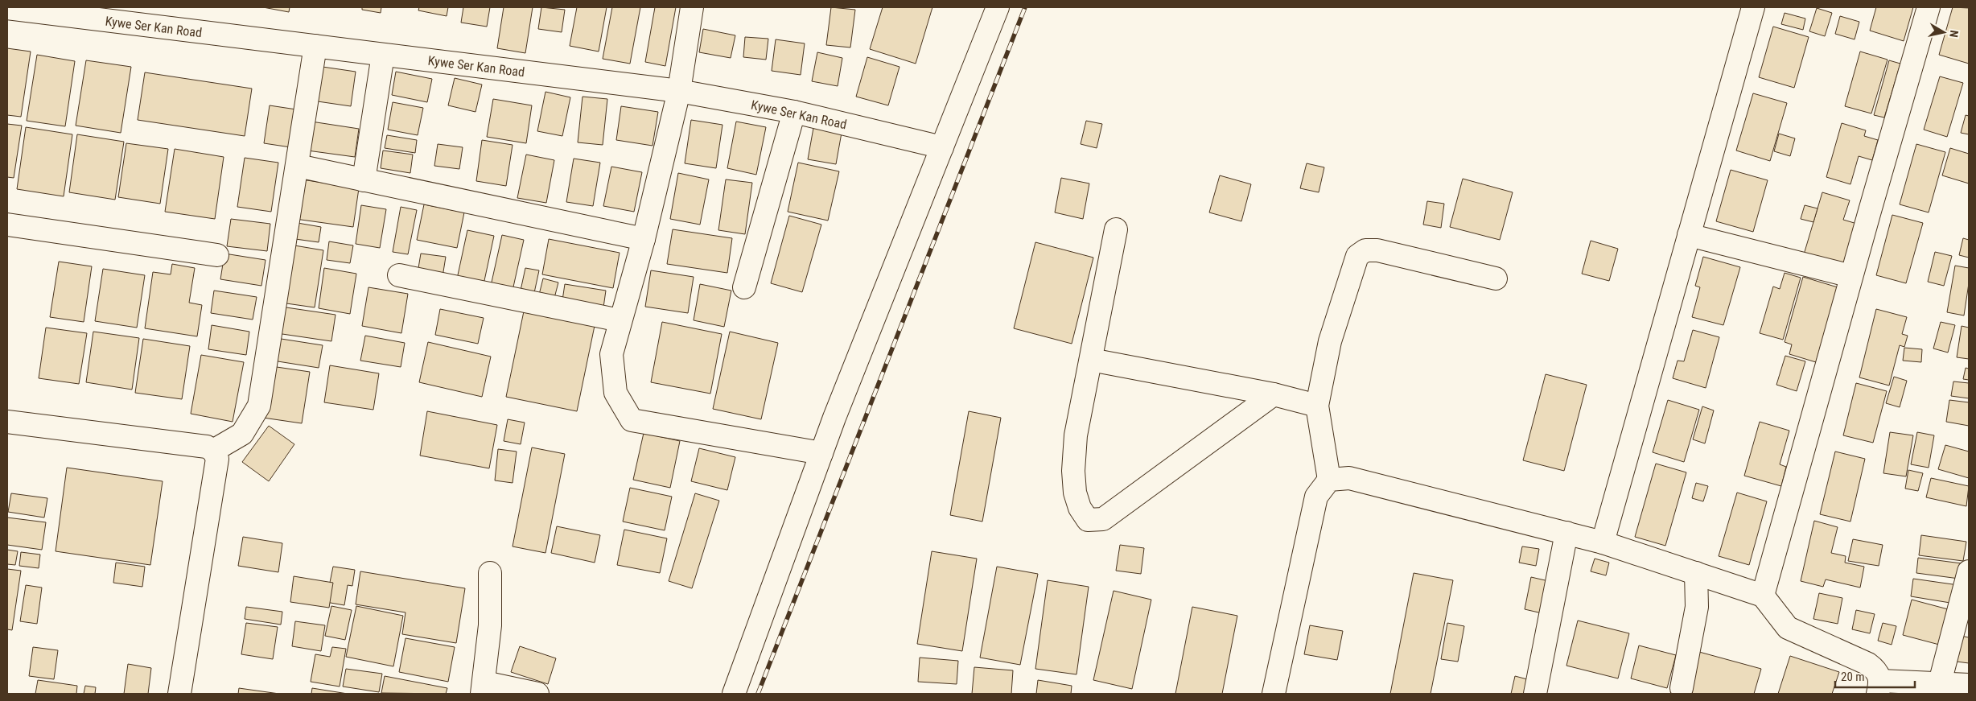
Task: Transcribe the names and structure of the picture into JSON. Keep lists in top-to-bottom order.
{
  "streets": {
    "street": ["Kywe Ser Kan Road"]
  },
  "scale_bar": "20 m",
  "north": "right"
}
